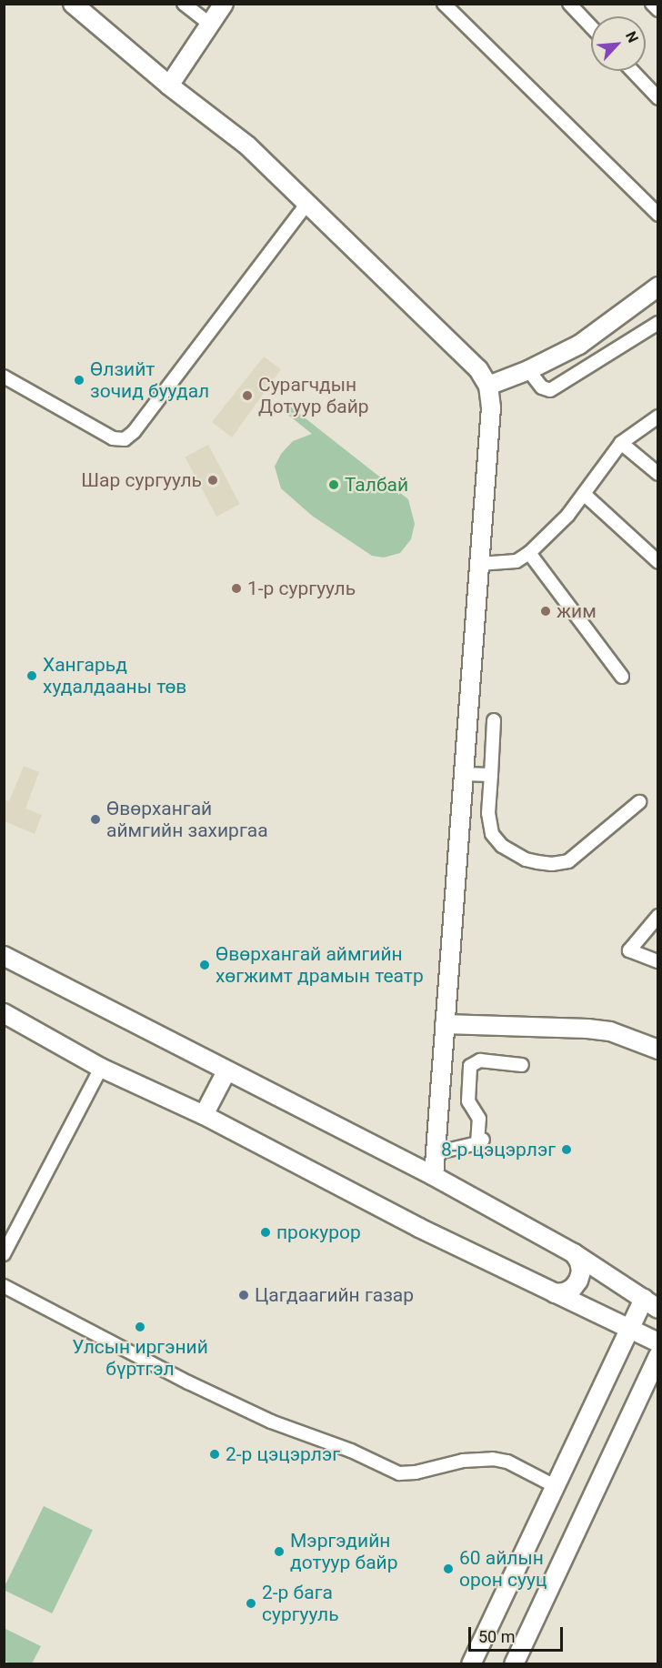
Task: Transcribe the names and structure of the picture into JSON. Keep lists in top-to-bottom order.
{
  "places": [
    "Өлзийт зочид буудал",
    "Сурагчдын Дотуур байр",
    "Шар сургууль",
    "Талбай",
    "1-р сургууль",
    "жим",
    "Хангарьд худалдааны төв",
    "Өвөрхангай аймгийн захиргаа",
    "Өвөрхангай аймгийн хөгжимт драмын театр",
    "8-р цэцэрлэг",
    "прокурор",
    "Цагдаагийн газар",
    "Улсын иргэний бүртгэл",
    "2-р цэцэрлэг",
    "Мэргэдийн дотуур байр",
    "60 айлын орон сууц",
    "2-р бага сургууль"
  ],
  "scale_bar": "50 m",
  "north": "top right"
}
